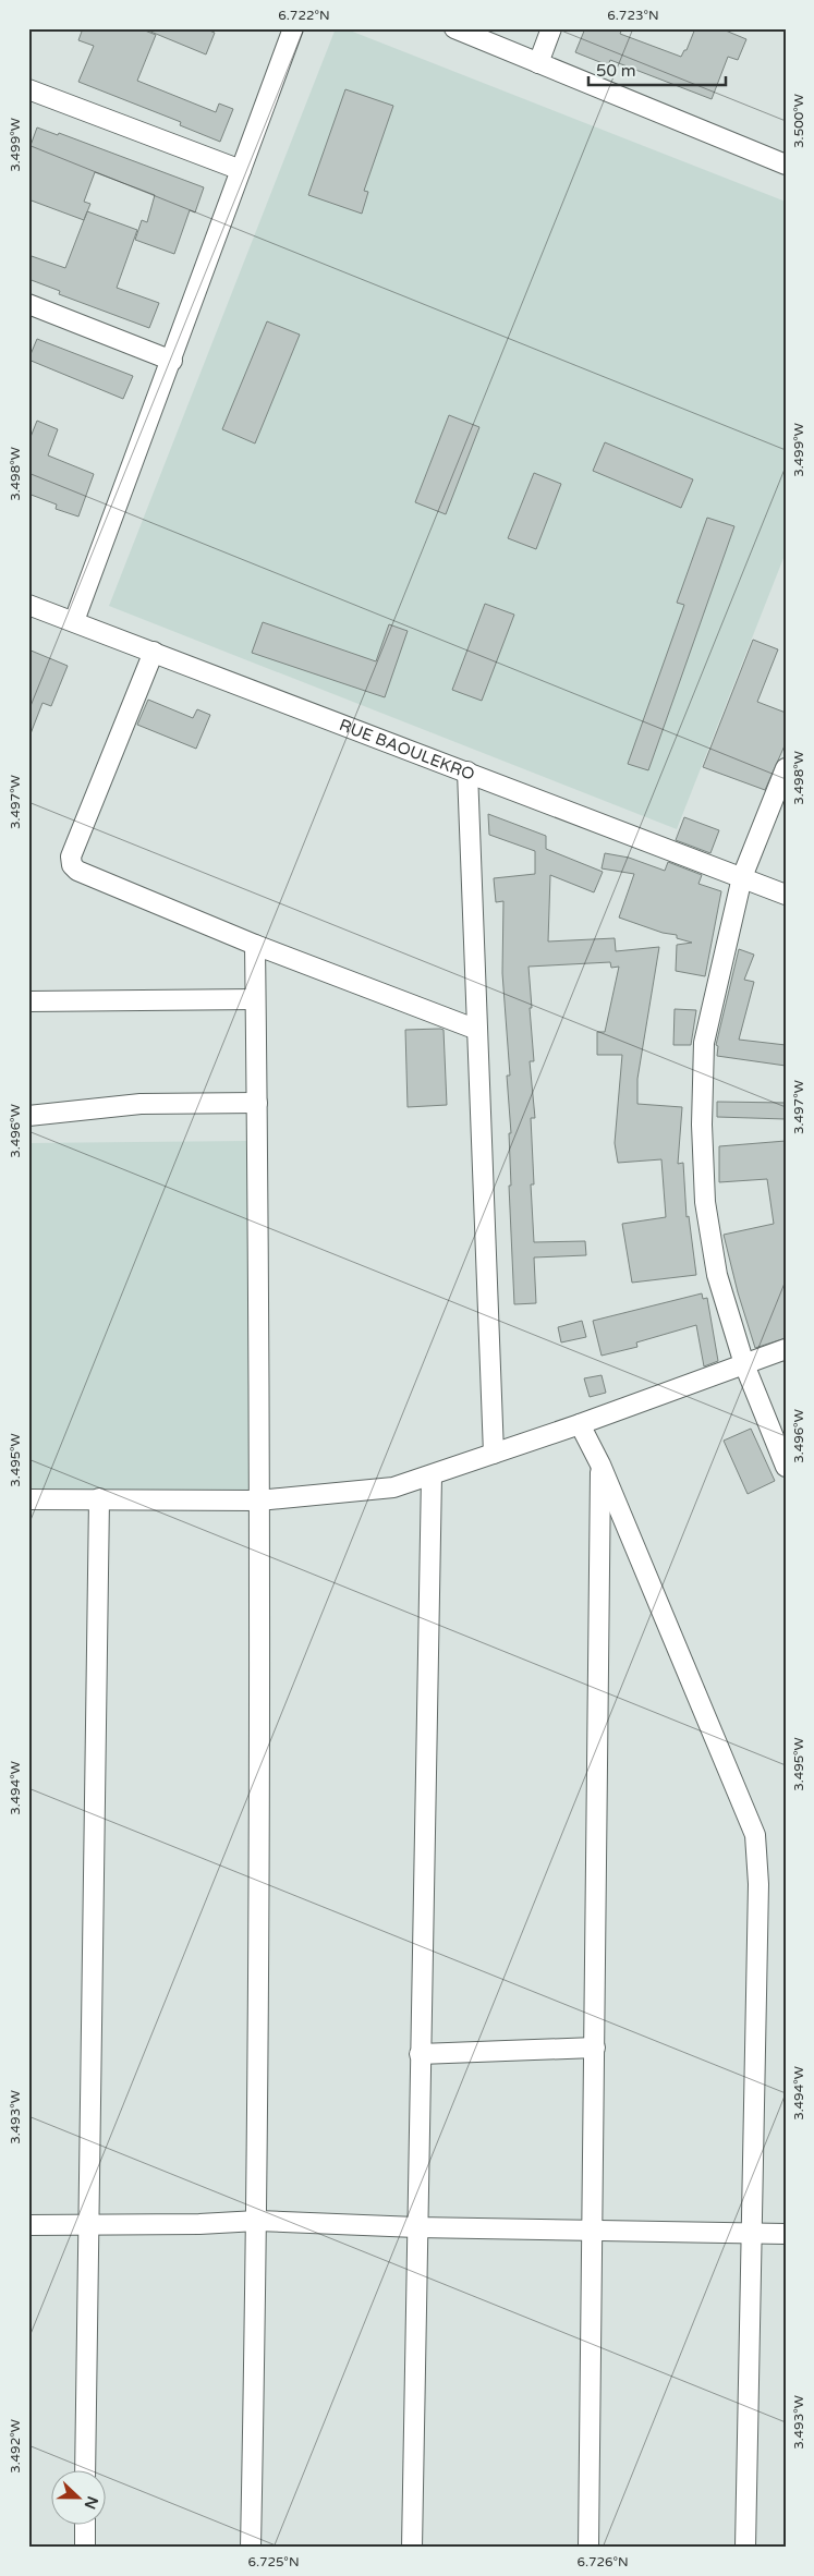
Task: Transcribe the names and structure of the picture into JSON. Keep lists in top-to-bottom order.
{
  "streets": {
    "street": ["RUE BAOULEKRO"]
  },
  "scale_bar": "50 m",
  "north": "right",
  "coordinates": [
    "6.722°N",
    "6.723°N",
    "3.500°W",
    "3.499°W",
    "3.498°W",
    "3.497°W",
    "3.496°W",
    "3.495°W",
    "3.494°W",
    "3.493°W",
    "3.492°W",
    "6.725°N",
    "6.726°N"
  ]
}
